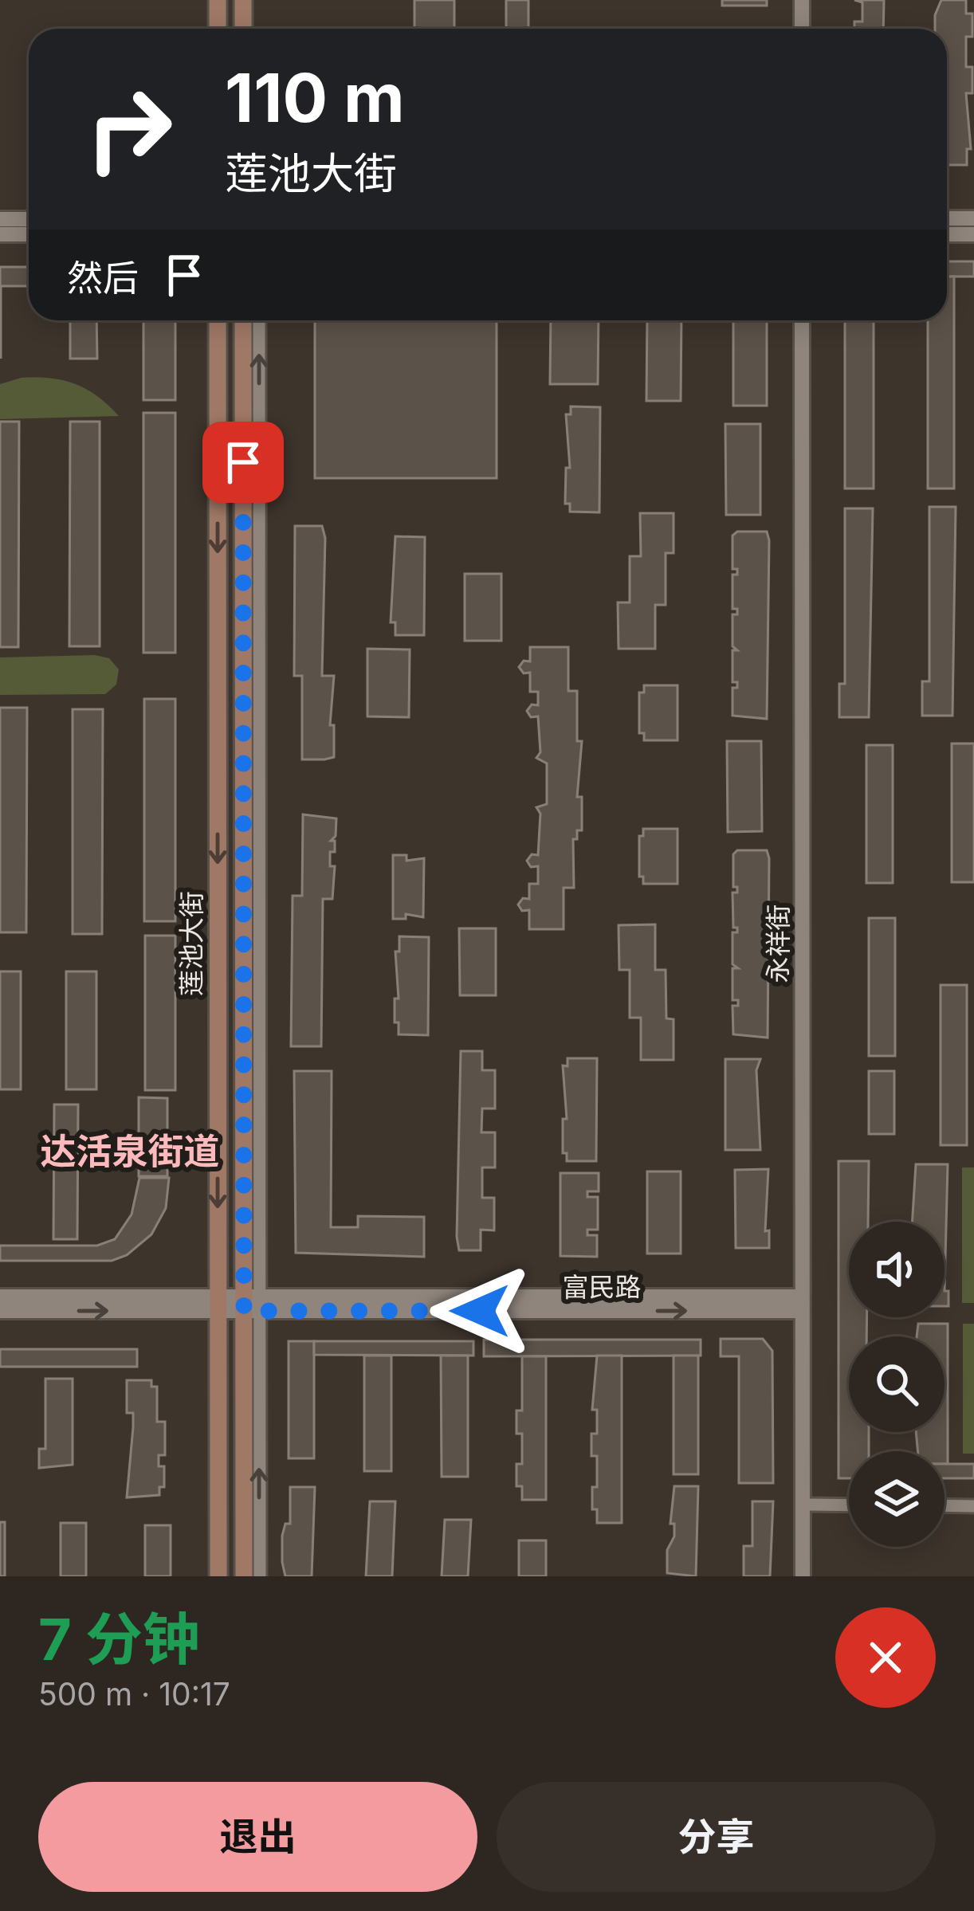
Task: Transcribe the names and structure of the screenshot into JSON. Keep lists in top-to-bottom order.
{
  "streets": {
    "main road": ["莲池大街"],
    "street": ["永祥街", "富民路"]
  },
  "crossings": [
    ["莲池大街", "富民路"],
    ["永祥街", "富民路"]
  ],
  "districts": ["达活泉街道"],
  "page": {
    "turn": ["110 m", "莲池大街"],
    "then": "然后",
    "heading": ["7 分钟", "500 m · 10:17"],
    "buttons": ["退出", "分享"]
  }
}
